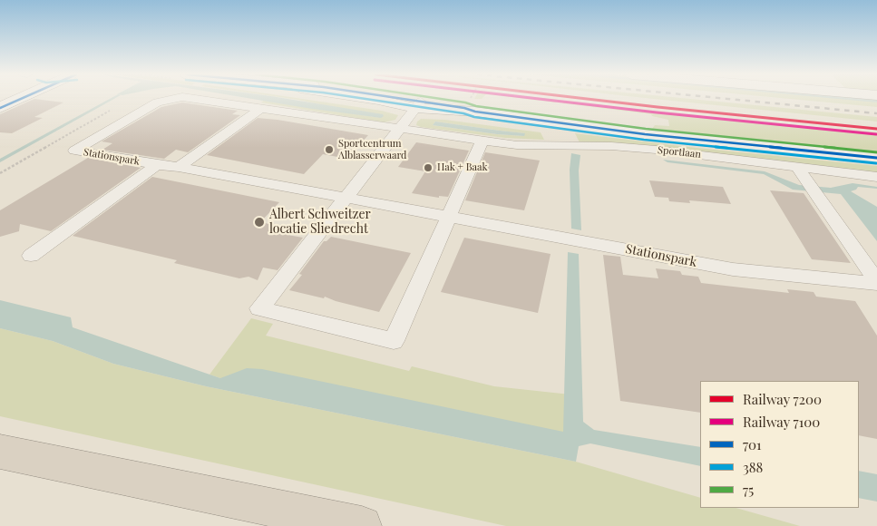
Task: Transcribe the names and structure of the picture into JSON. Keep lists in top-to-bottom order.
{
  "streets": {
    "street": ["Sportlaan", "Stationspark"]
  },
  "crossings": [
    ["Sportlaan", "Stationspark"]
  ],
  "places": ["Sportcentrum Alblasserwaard", "Hak + Baak", "Albert Schweitzer locatie Sliedrecht"],
  "lines": [
    "rail line 7200",
    "rail line 7100",
    "transit line 701",
    "transit line 388",
    "transit line 75"
  ],
  "legend": [
    "Railway 7200",
    "Railway 7100",
    "701",
    "388",
    "75"
  ]
}
